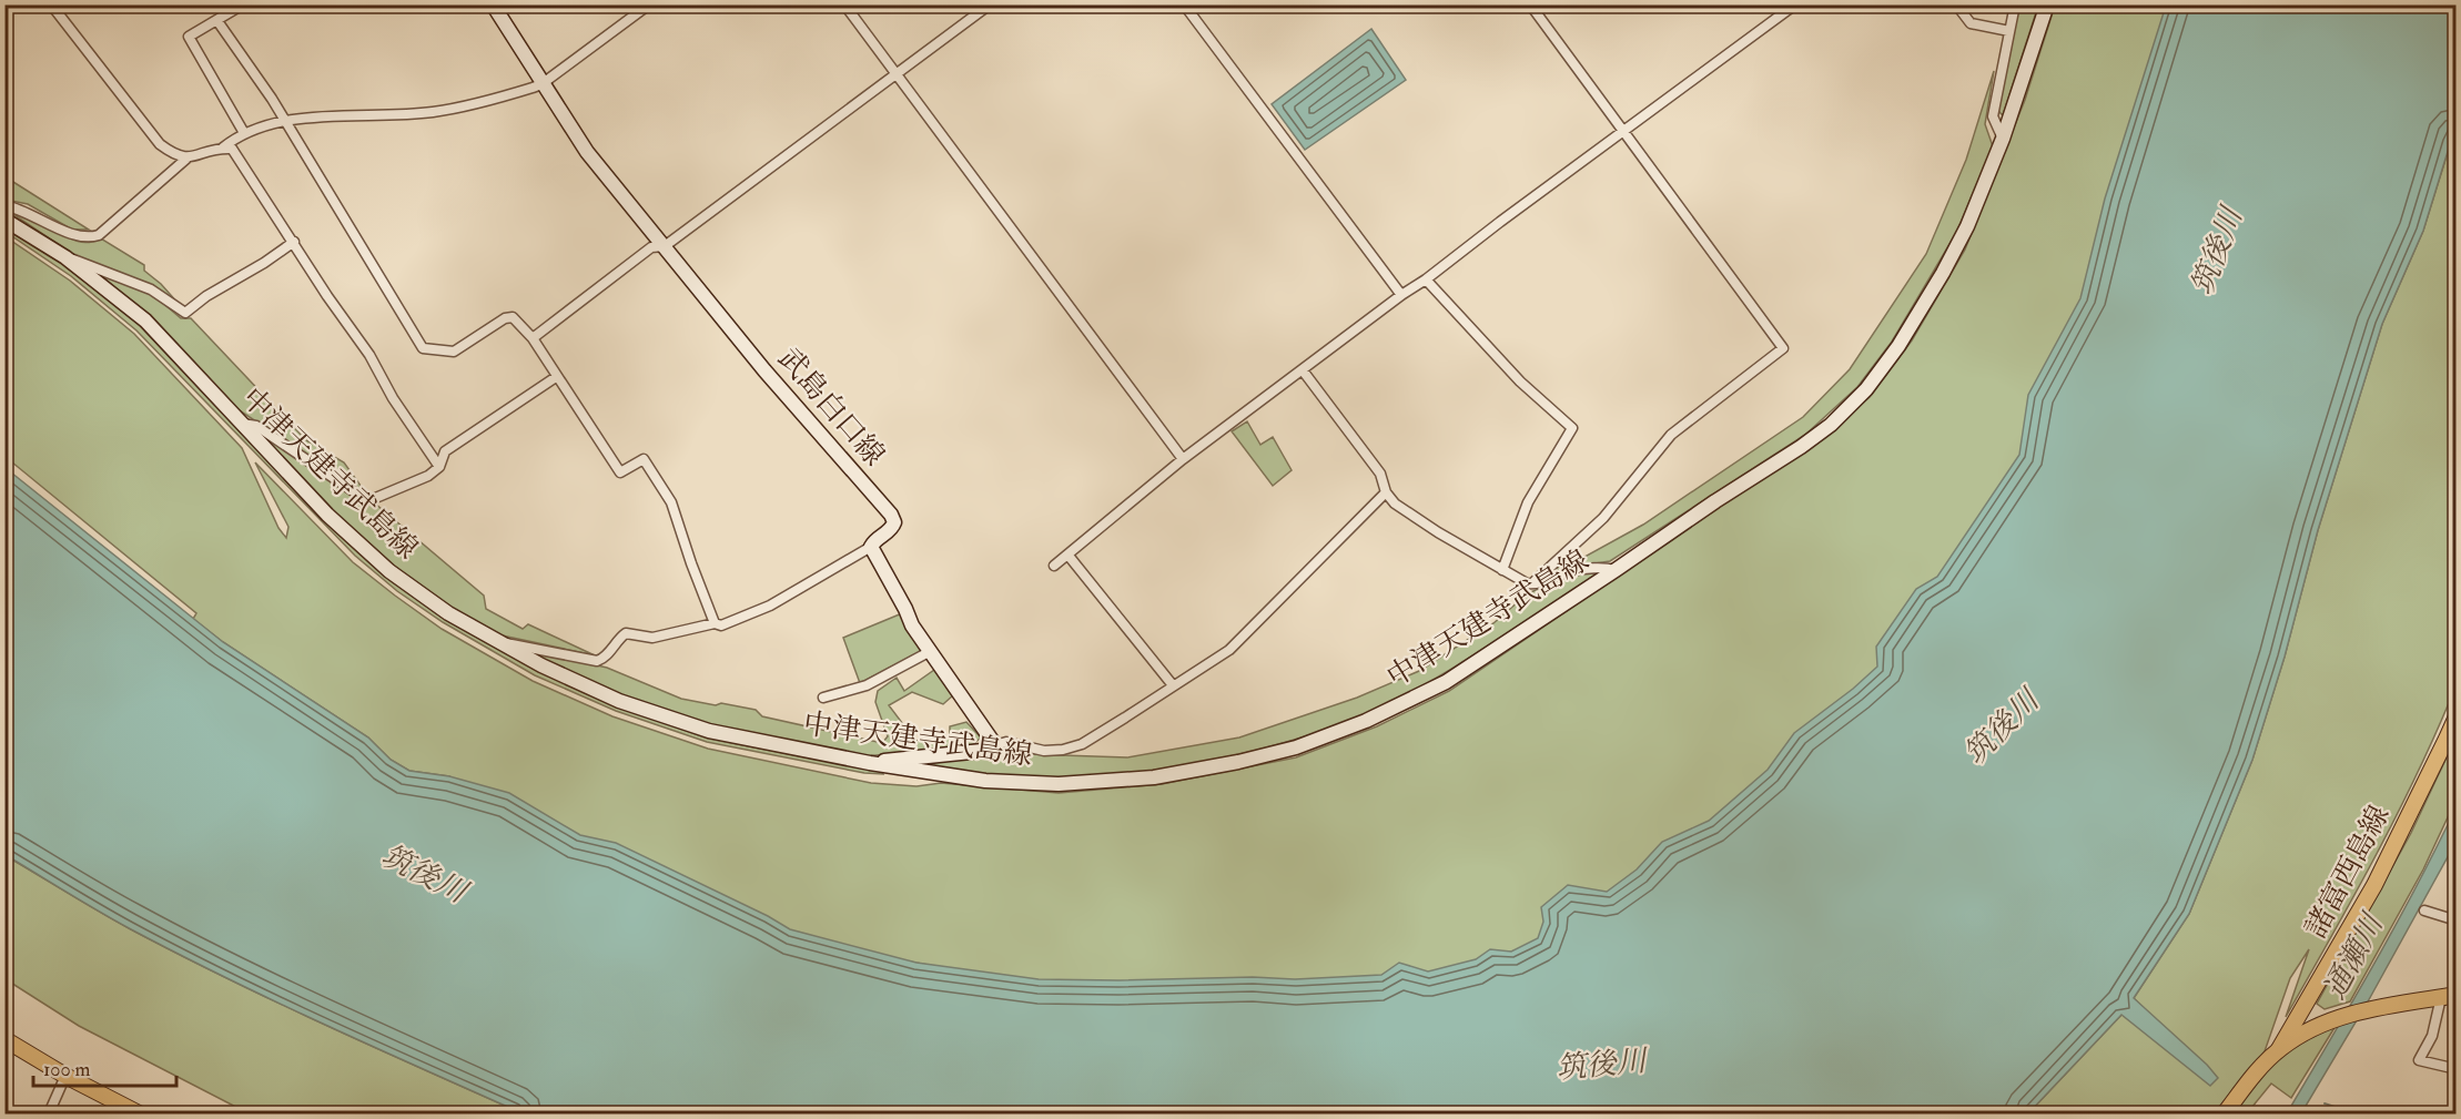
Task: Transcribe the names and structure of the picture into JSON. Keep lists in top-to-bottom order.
{
  "streets": {
    "main road": ["武島白口線", "中津天建寺武島線", "諸富西島線"]
  },
  "water": ["筑後川", "通瀬川"],
  "scale_bar": "100 m"
}
